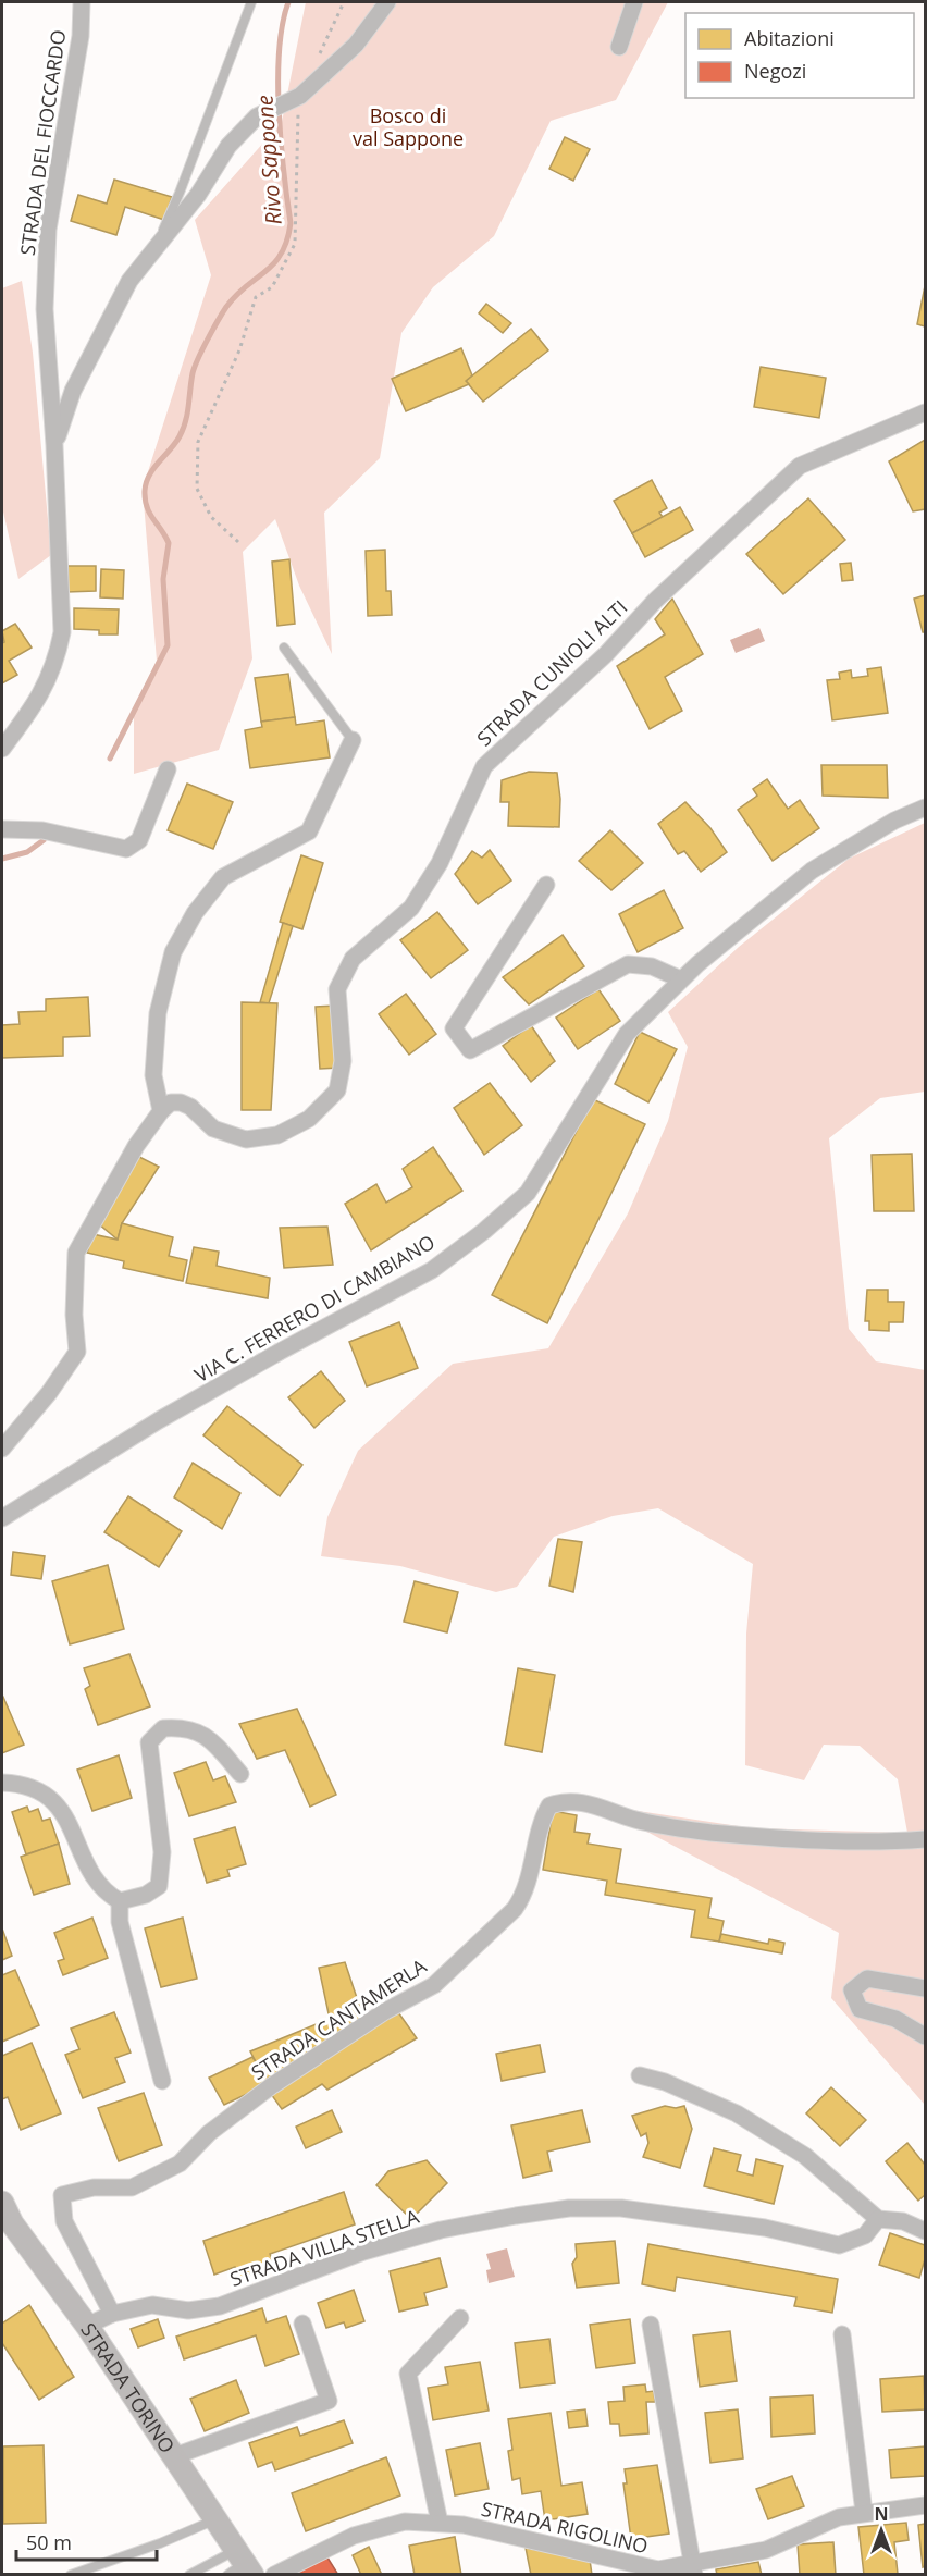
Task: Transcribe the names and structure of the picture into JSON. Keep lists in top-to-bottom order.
{
  "streets": {
    "main road": ["STRADA TORINO"],
    "street": [
      "STRADA DEL FIOCCARDO",
      "STRADA CUNIOLI ALTI",
      "VIA C. FERRERO DI CAMBIANO",
      "STRADA CANTAMERLA",
      "STRADA VILLA STELLA",
      "STRADA RIGOLINO"
    ]
  },
  "crossings": [
    ["STRADA CANTAMERLA", "STRADA VILLA STELLA"],
    ["STRADA VILLA STELLA", "STRADA TORINO"]
  ],
  "water": ["Rivo Sappone"],
  "parks": ["Bosco di val Sappone"],
  "legend": ["Abitazioni", "Negozi"],
  "scale_bar": "50 m",
  "north": "top"
}
